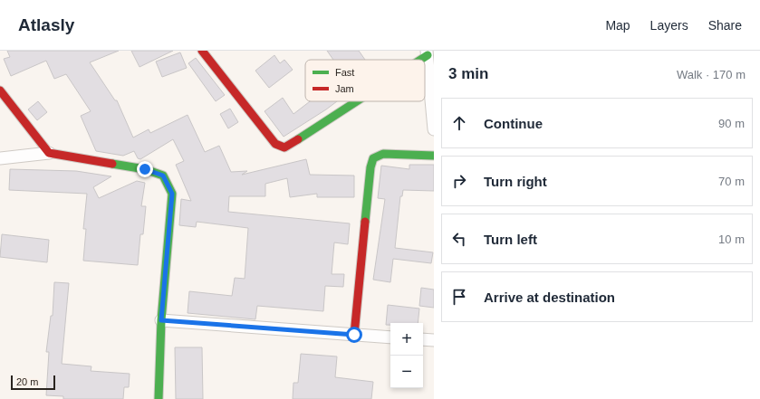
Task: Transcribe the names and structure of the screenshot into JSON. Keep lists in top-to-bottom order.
{
  "legend": ["Fast", "Jam"],
  "scale_bar": "20 m",
  "page": {
    "header": "Atlasly",
    "nav": ["Map", "Layers", "Share"],
    "heading": ["3 min", "Walk · 170 m"],
    "list": [
      ["Continue", "90 m"],
      ["Turn right", "70 m"],
      ["Turn left", "10 m"],
      "Arrive at destination"
    ],
    "map_buttons": ["+", "−"],
    "scale": "20 m"
  }
}
